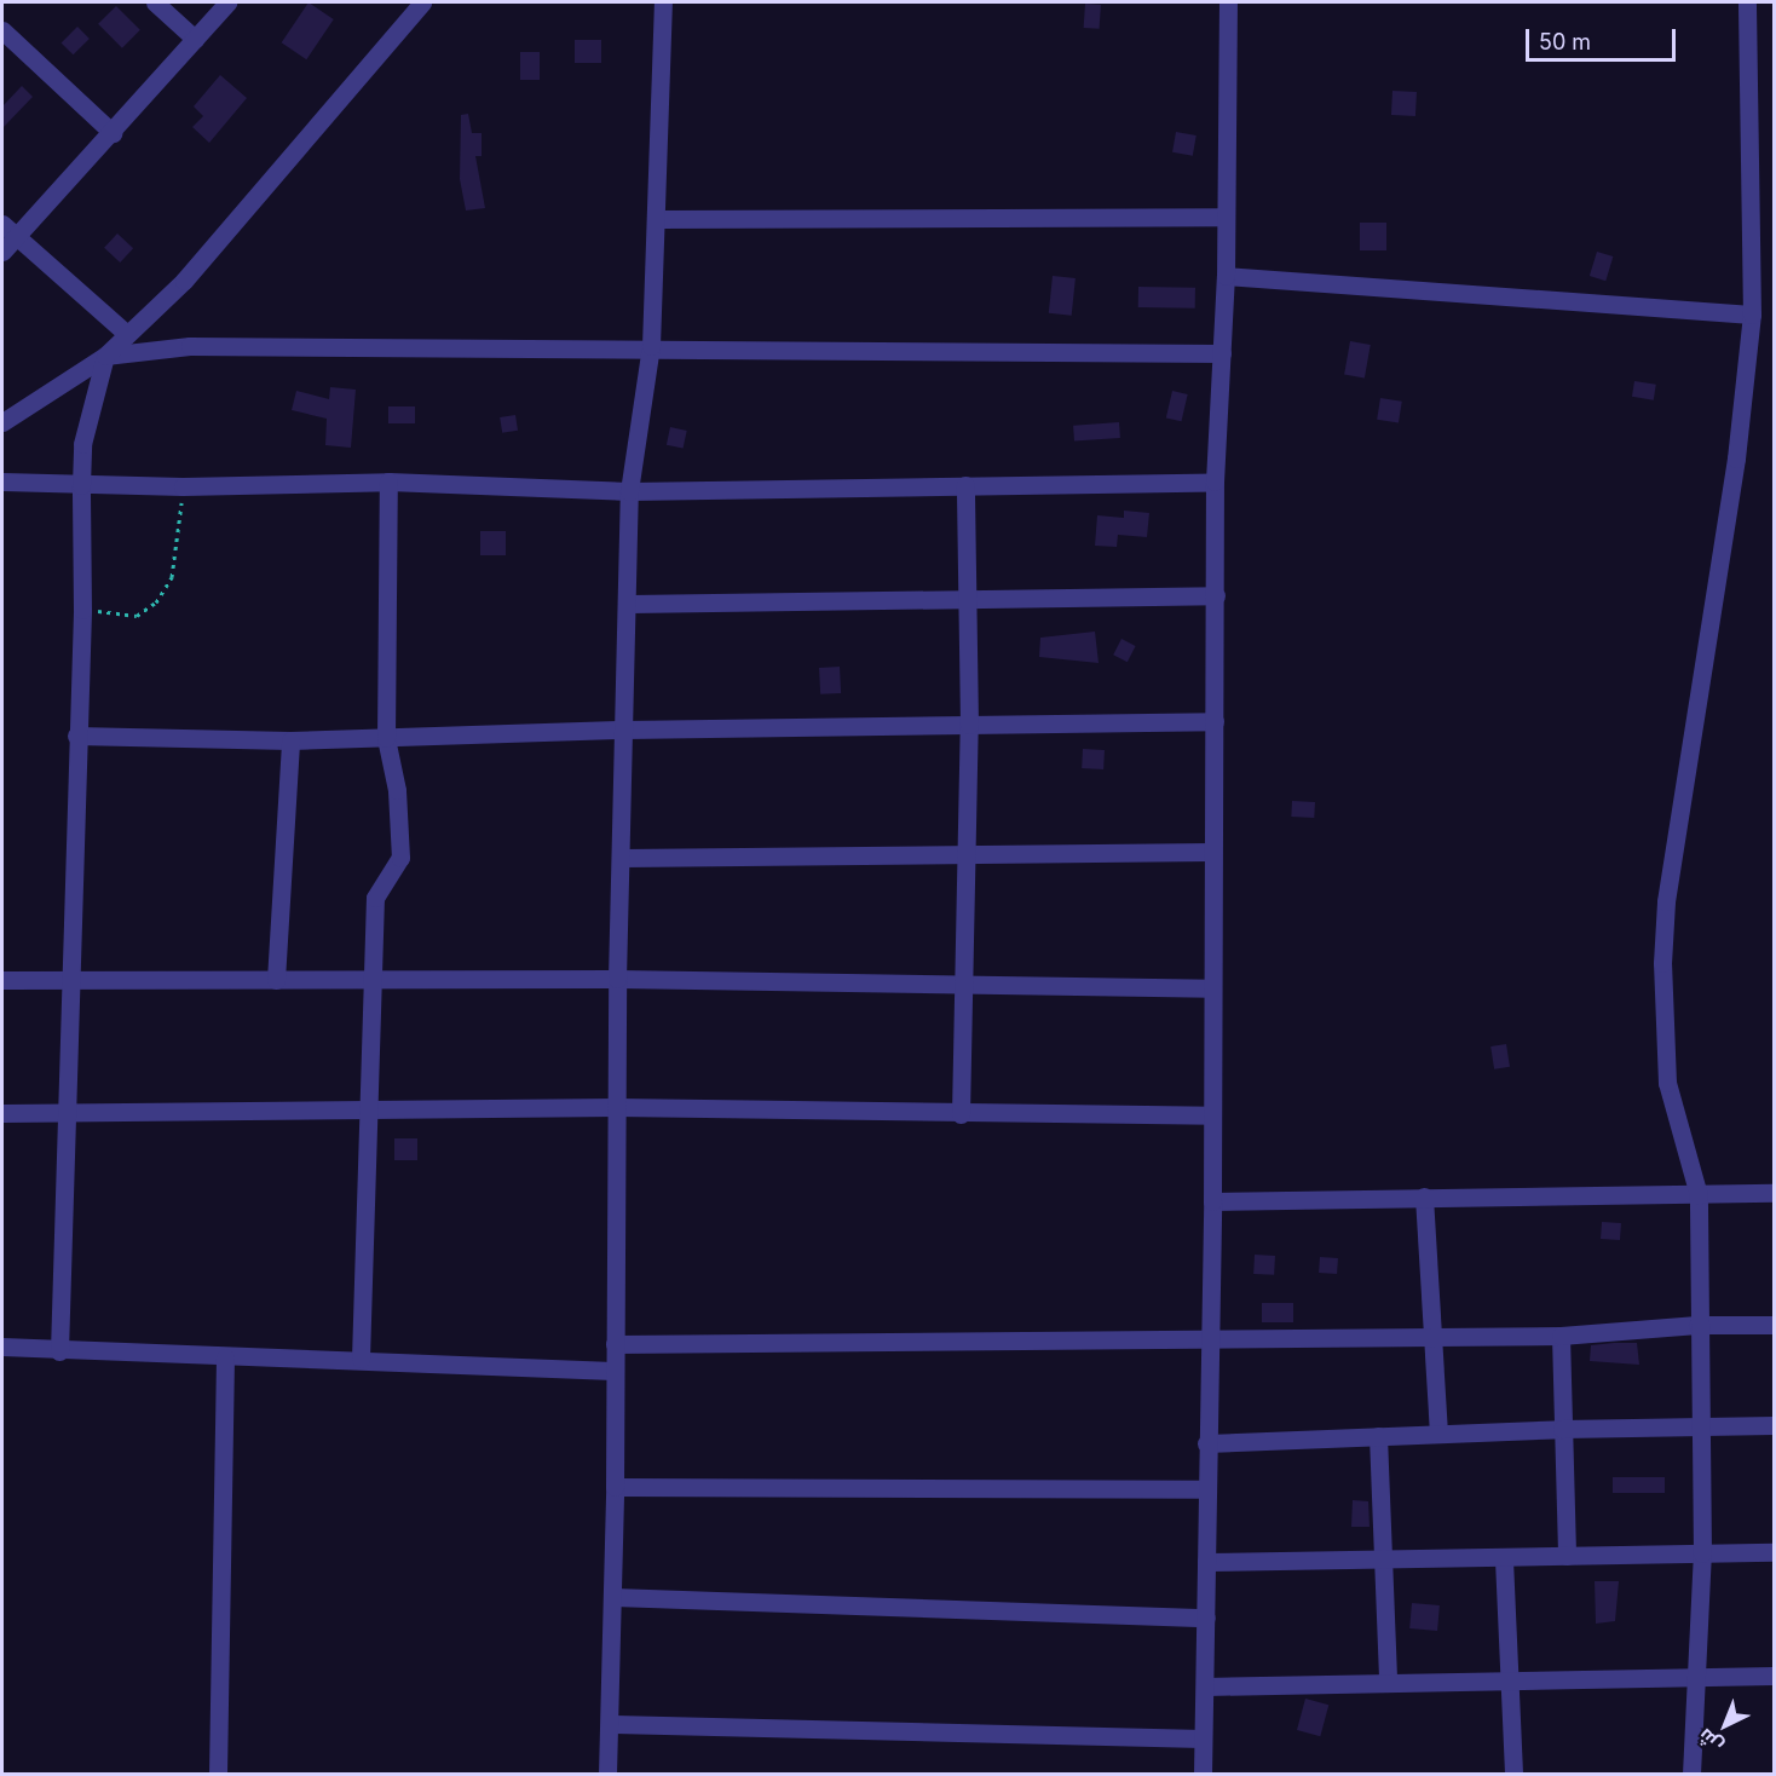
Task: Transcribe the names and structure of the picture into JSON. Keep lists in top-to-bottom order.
{
  "scale_bar": "50 m",
  "north": "bottom left"
}
